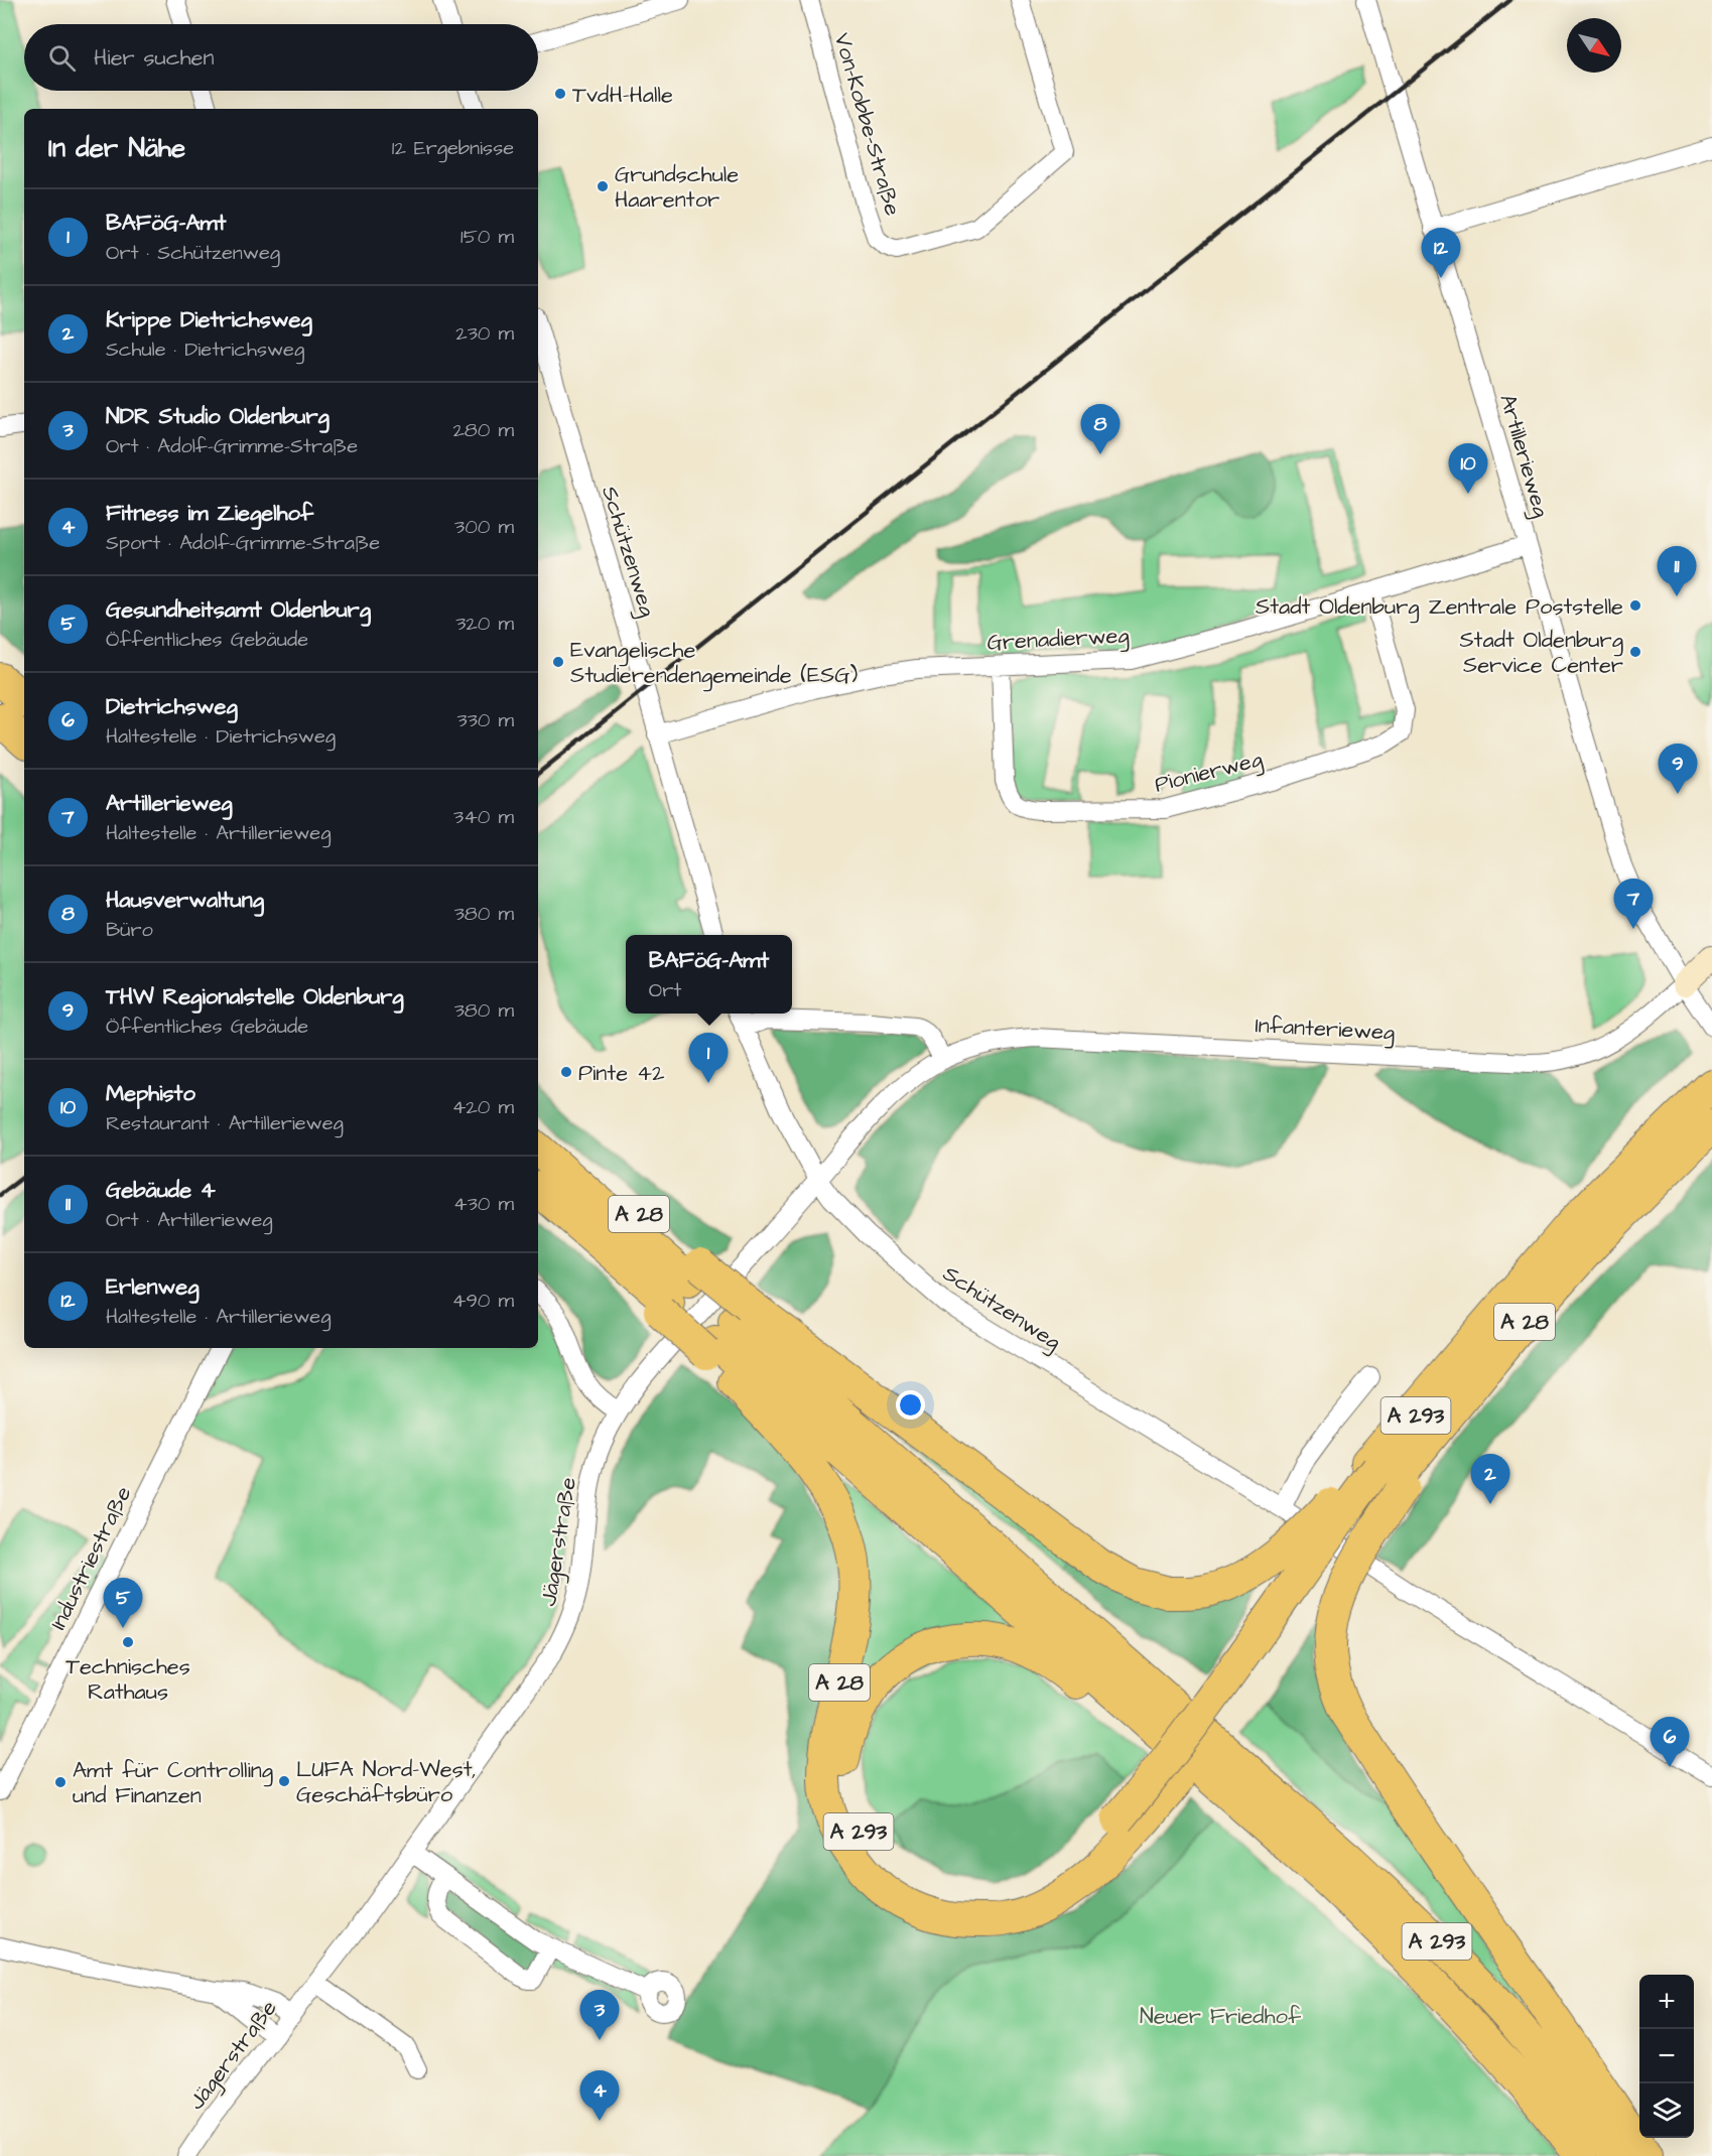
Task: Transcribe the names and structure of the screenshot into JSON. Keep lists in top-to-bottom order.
{
  "streets": {
    "highway": ["A 28", "A 293"],
    "street": [
      "Von-Kobbe-Straße",
      "Artillerieweg",
      "Schützenweg",
      "Grenadierweg",
      "Pionierweg",
      "Infanterieweg",
      "Jägerstraße",
      "Industriestraße"
    ]
  },
  "crossings": [
    ["Artillerieweg", "Grenadierweg"],
    ["Artillerieweg", "Infanterieweg"],
    ["Schützenweg", "Grenadierweg"],
    ["Schützenweg", "Infanterieweg"],
    ["Schützenweg", "Jägerstraße"],
    ["Grenadierweg", "Pionierweg"],
    ["Infanterieweg", "Jägerstraße"],
    ["A 28", "A 293"]
  ],
  "parks": ["Neuer Friedhof"],
  "places": [
    "TvdH-Halle",
    "Grundschule Haarentor",
    "Stadt Oldenburg Zentrale Poststelle",
    "Stadt Oldenburg Service Center",
    "Evangelische Studierendengemeinde (ESG)",
    "Pinte 42",
    "Technisches Rathaus",
    "LUFA Nord-West, Geschäftsbüro",
    "Amt für Controlling und Finanzen"
  ],
  "north": "bottom right",
  "page": {
    "search": "Hier suchen",
    "heading": ["In der Nähe", "12 Ergebnisse"],
    "list": [
      {
        "mark": "1",
        "name": "BAFöG-Amt",
        "note": "Ort · Schützenweg",
        "value": "150 m"
      },
      {
        "mark": "2",
        "name": "Krippe Dietrichsweg",
        "note": "Schule · Dietrichsweg",
        "value": "230 m"
      },
      {
        "mark": "3",
        "name": "NDR Studio Oldenburg",
        "note": "Ort · Adolf-Grimme-Straße",
        "value": "280 m"
      },
      {
        "mark": "4",
        "name": "Fitness im Ziegelhof",
        "note": "Sport · Adolf-Grimme-Straße",
        "value": "300 m"
      },
      {
        "mark": "5",
        "name": "Gesundheitsamt Oldenburg",
        "note": "Öffentliches Gebäude",
        "value": "320 m"
      },
      {
        "mark": "6",
        "name": "Dietrichsweg",
        "note": "Haltestelle · Dietrichsweg",
        "value": "330 m"
      },
      {
        "mark": "7",
        "name": "Artillerieweg",
        "note": "Haltestelle · Artillerieweg",
        "value": "340 m"
      },
      {
        "mark": "8",
        "name": "Hausverwaltung",
        "note": "Büro",
        "value": "380 m"
      },
      {
        "mark": "9",
        "name": "THW Regionalstelle Oldenburg",
        "note": "Öffentliches Gebäude",
        "value": "380 m"
      },
      {
        "mark": "10",
        "name": "Mephisto",
        "note": "Restaurant · Artillerieweg",
        "value": "420 m"
      },
      {
        "mark": "11",
        "name": "Gebäude 4",
        "note": "Ort · Artillerieweg",
        "value": "430 m"
      },
      {
        "mark": "12",
        "name": "Erlenweg",
        "note": "Haltestelle · Artillerieweg",
        "value": "490 m"
      }
    ],
    "pins": [
      "12",
      "8",
      "10",
      "11",
      "9",
      "7",
      "1",
      "2",
      "5",
      "6",
      "3",
      "4"
    ],
    "popup": ["BAFöG-Amt", "Ort"],
    "map_buttons": ["+", "−"]
  }
}
